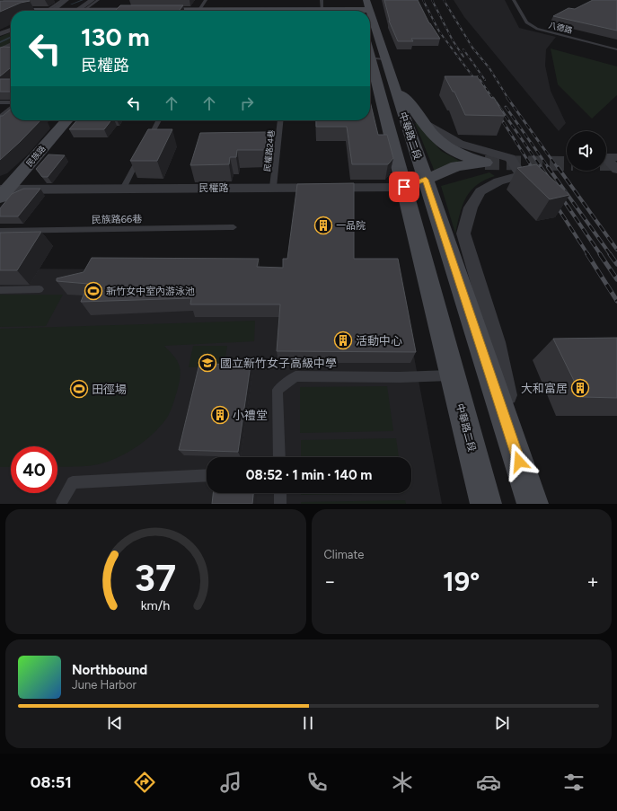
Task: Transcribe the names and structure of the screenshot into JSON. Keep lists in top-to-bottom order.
{
  "streets": {
    "street": ["中華路二段", "民族路", "民權路"],
    "lane": ["八德路", "民權路24巷", "民族路66巷"]
  },
  "crossings": [
    ["中華路二段", "民權路"],
    ["民權路24巷", "民權路"],
    ["民族路", "民權路"]
  ],
  "places": {
    "building": [
      "一品院",
      "活動中心",
      "大和富居",
      "小禮堂"
    ],
    "sports": ["新竹女中室內游泳池", "田徑場"],
    "school or university": ["國立新竹女子高級中學"]
  },
  "page": {
    "turn": ["130 m", "民權路"],
    "limit": "40",
    "trip": "08:52 · 1 min · 140 m",
    "tile": "Climate",
    "heat": ["−", "19°", "+"],
    "song": ["Northbound", "June Harbor"],
    "tabs": "08:51",
    "gauge": ["37", "km/h"]
  }
}
